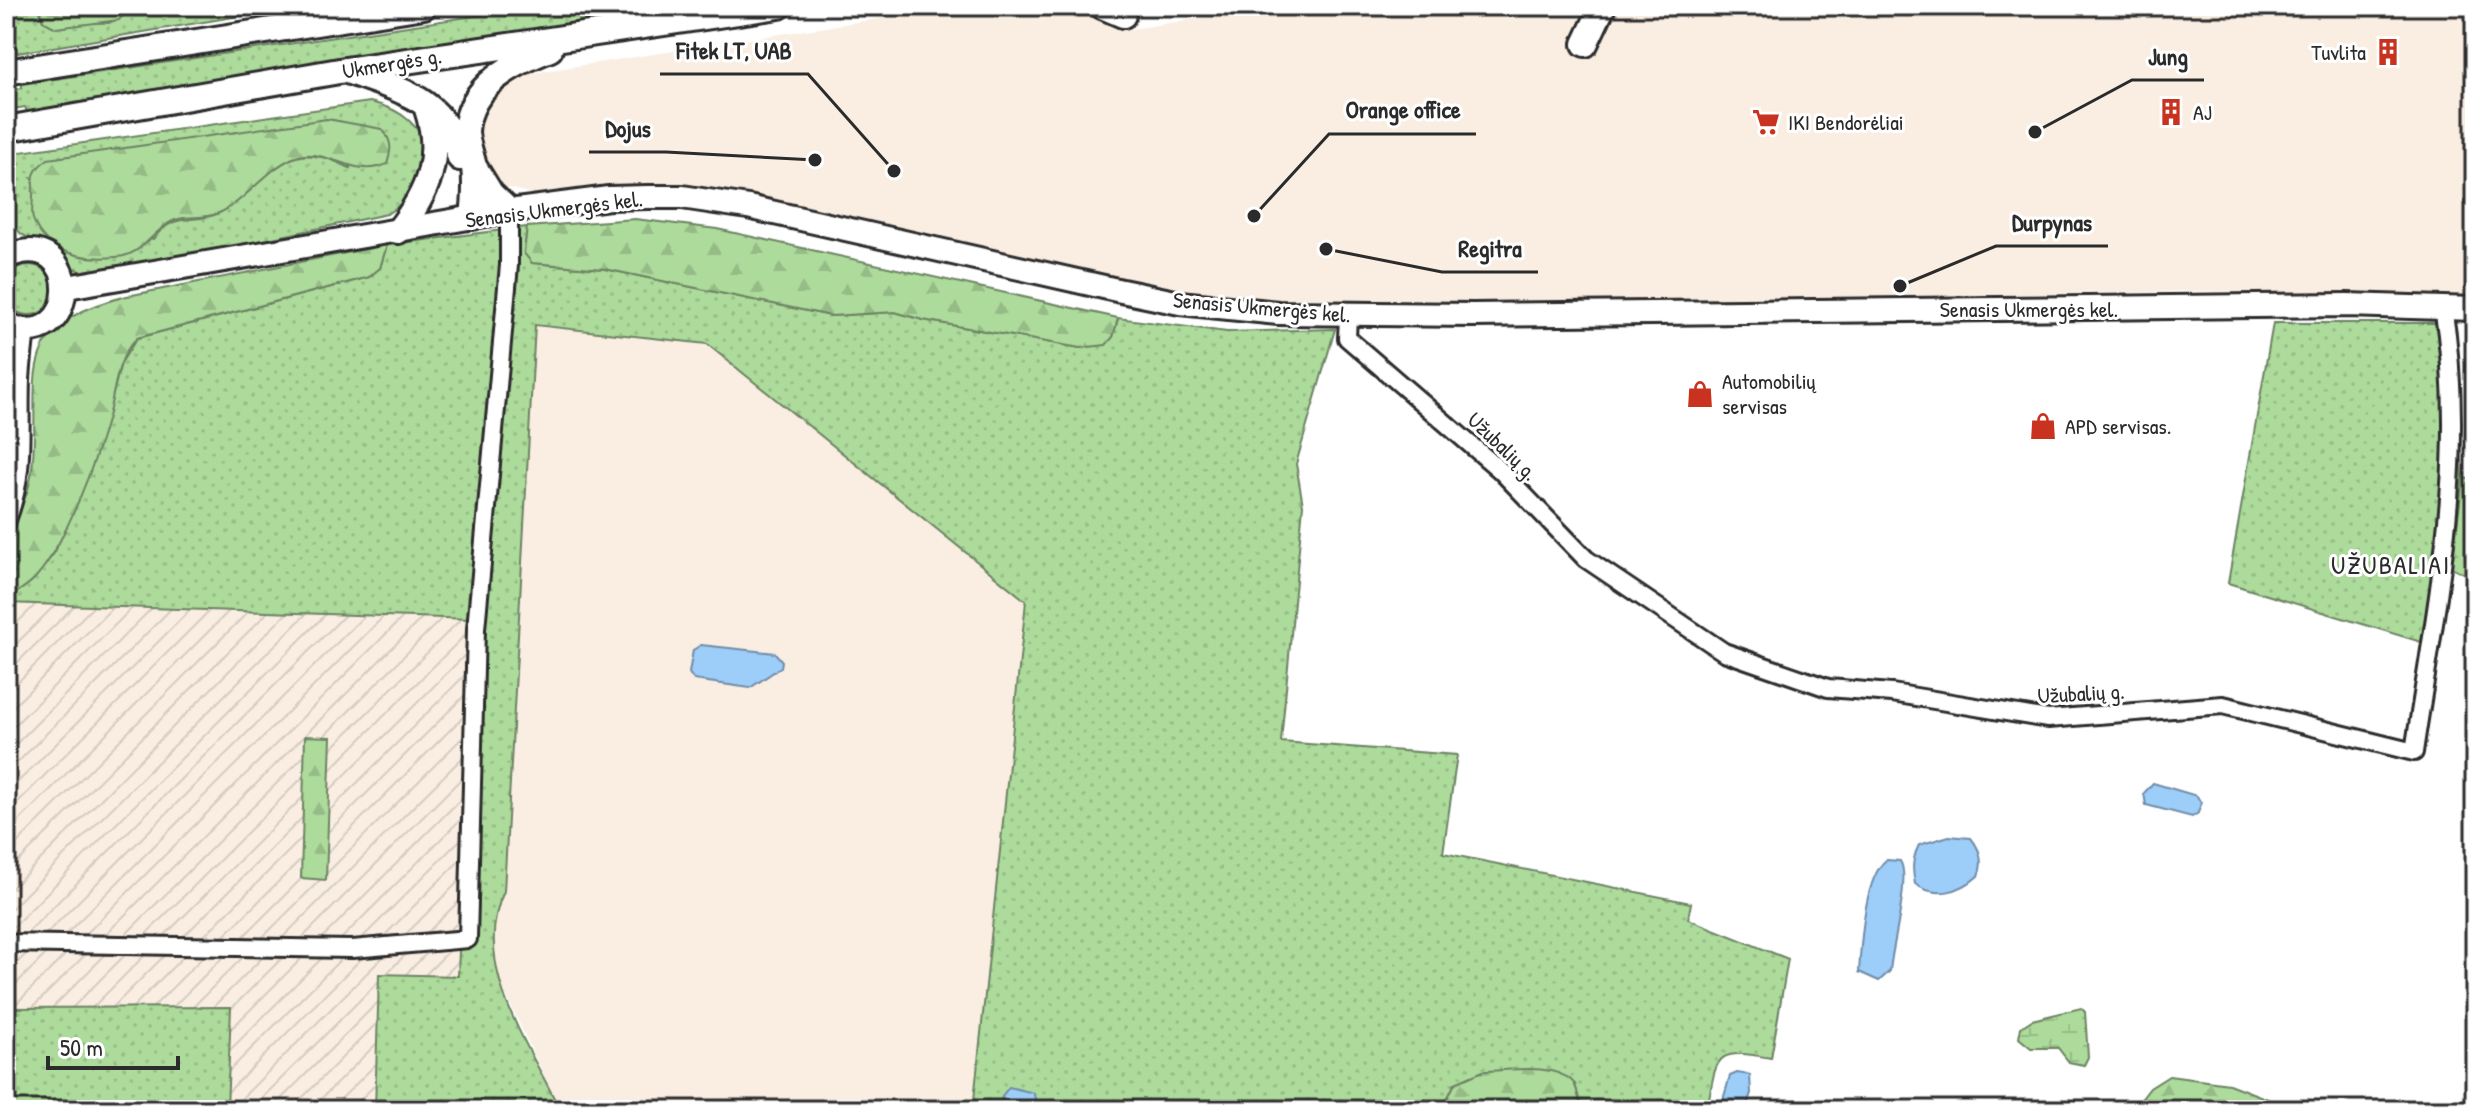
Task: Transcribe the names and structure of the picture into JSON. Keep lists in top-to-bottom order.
{
  "streets": {
    "highway": ["Ukmergės g."],
    "main road": ["Senasis Ukmergės kel."],
    "street": ["Užubalių g."]
  },
  "crossings": [
    ["Senasis Ukmergės kel.", "Užubalių g."]
  ],
  "districts": ["UŽUBALIAI"],
  "places": {
    "building": ["Tuvlita", "AJ"],
    "supermarket": ["IKI Bendorėliai"],
    "other": [
      "Jung",
      "Dojus",
      "Fitek LT, UAB",
      "Orange office",
      "Regitra",
      "Durpynas"
    ],
    "shop": ["Automobilių servisas", "APD servisas."]
  },
  "scale_bar": "50 m"
}
